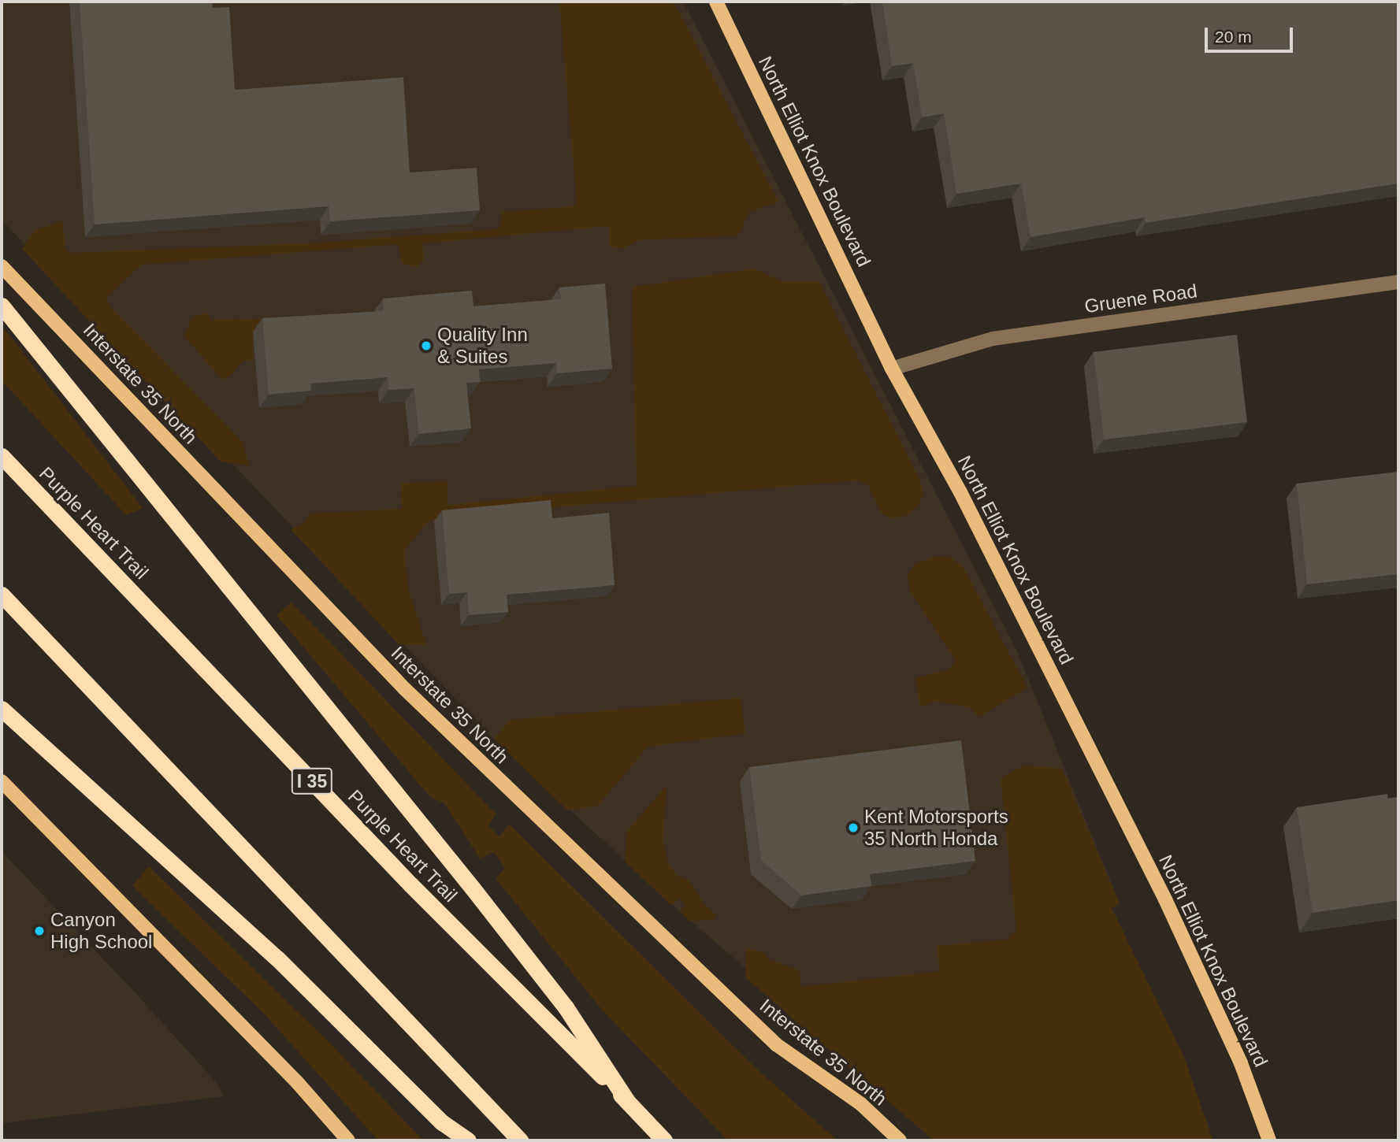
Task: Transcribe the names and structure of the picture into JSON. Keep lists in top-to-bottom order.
{
  "streets": {
    "highway": ["Purple Heart Trail", "I 35"],
    "main road": ["North Elliot Knox Boulevard", "Interstate 35 North"],
    "street": ["Gruene Road"]
  },
  "crossings": [
    ["North Elliot Knox Boulevard", "Gruene Road"]
  ],
  "places": ["Quality Inn & Suites", "Kent Motorsports 35 North Honda", "Canyon High School"],
  "scale_bar": "20 m"
}
